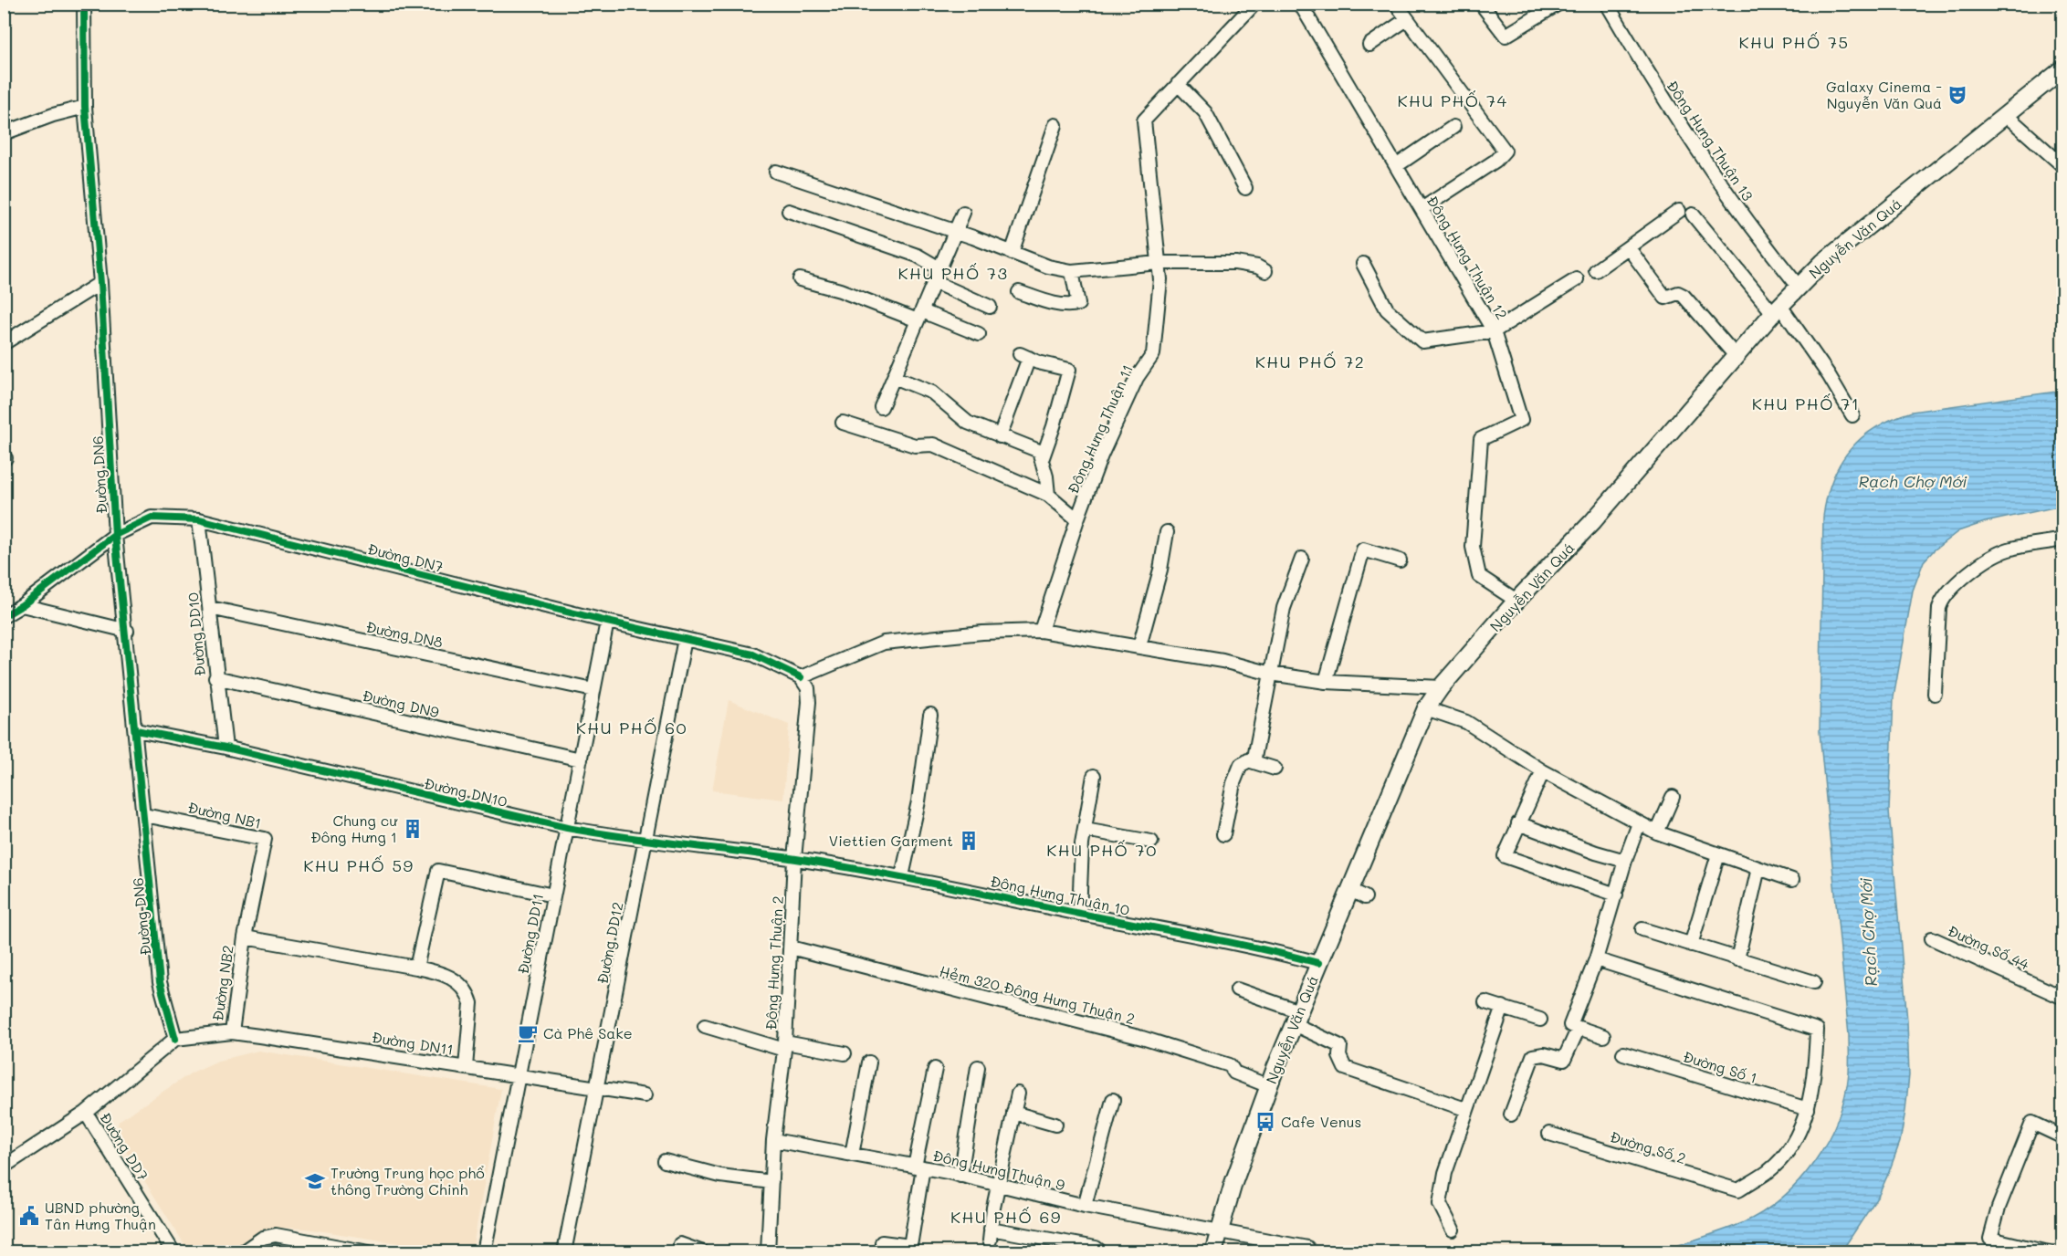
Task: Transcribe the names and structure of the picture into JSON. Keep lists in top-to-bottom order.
{
  "streets": {
    "main road": ["Nguyễn Văn Quá"],
    "street": [
      "Đông Hưng Thuận 13",
      "Đông Hưng Thuận 12",
      "Đông Hưng Thuận 11",
      "Đường DN6",
      "Đường DN7",
      "Đường DD10",
      "Đường DN8",
      "Đường DN9",
      "Đường DN10",
      "Đường NB1",
      "Đông Hưng Thuận 10",
      "Đường DD11",
      "Đường DD12",
      "Đường Số 44",
      "Đông Hưng Thuận 2",
      "Đường NB2",
      "Hẻm 320 Đông Hưng Thuận 2",
      "Đường DN11",
      "Đường Số 1",
      "Đường DD7",
      "Đường Số 2",
      "Đông Hưng Thuận 9"
    ]
  },
  "crossings": [
    ["Đông Hưng Thuận 13", "Nguyễn Văn Quá"],
    ["Nguyễn Văn Quá", "Đông Hưng Thuận 12"],
    ["Nguyễn Văn Quá", "Đông Hưng Thuận 10"],
    ["Nguyễn Văn Quá", "Hẻm 320 Đông Hưng Thuận 2"],
    ["Nguyễn Văn Quá", "Đông Hưng Thuận 9"],
    ["Đường DN6", "Đường DN7"],
    ["Đường DN6", "Đường DN10"],
    ["Đường DN6", "Đường NB1"],
    ["Đường DN6", "Đường DN11"],
    ["Đường DN7", "Đường DD10"],
    ["Đường DN7", "Đường DD11"],
    ["Đường DN7", "Đường DD12"],
    ["Đường DN7", "Đông Hưng Thuận 2"],
    ["Đường DD10", "Đường DN8"],
    ["Đường DD10", "Đường DN9"],
    ["Đường DD10", "Đường DN10"],
    ["Đường DN8", "Đường DD11"],
    ["Đường DN9", "Đường DD11"],
    ["Đường DN10", "Đông Hưng Thuận 10"],
    ["Đường DN10", "Đường DD11"],
    ["Đường DN10", "Đường DD12"],
    ["Đường DN10", "Đông Hưng Thuận 2"],
    ["Đường NB1", "Đường NB2"],
    ["Đông Hưng Thuận 10", "Đông Hưng Thuận 2"],
    ["Đường DD11", "Đường DN11"],
    ["Đường DD12", "Đường DN11"],
    ["Đông Hưng Thuận 2", "Hẻm 320 Đông Hưng Thuận 2"],
    ["Đông Hưng Thuận 2", "Đông Hưng Thuận 9"],
    ["Đường NB2", "Đường DN11"],
    ["Đường Số 1", "Đường Số 2"]
  ],
  "districts": [
    "KHU PHỐ 75",
    "KHU PHỐ 74",
    "KHU PHỐ 73",
    "KHU PHỐ 72",
    "KHU PHỐ 71",
    "KHU PHỐ 60",
    "KHU PHỐ 70",
    "KHU PHỐ 59",
    "KHU PHỐ 69"
  ],
  "water": ["Rạch Chợ Mới"],
  "places": {
    "theatre": ["Galaxy Cinema - Nguyễn Văn Quá"],
    "building": ["Chung cư Đông Hưng 1", "Viettien Garment"],
    "cafe": ["Cà Phê Sake"],
    "bus stop": ["Cafe Venus"],
    "school or university": ["Trường Trung học phổ thông Trường Chinh"],
    "public building": ["UBND phường Tân Hưng Thuận"]
  }
}
